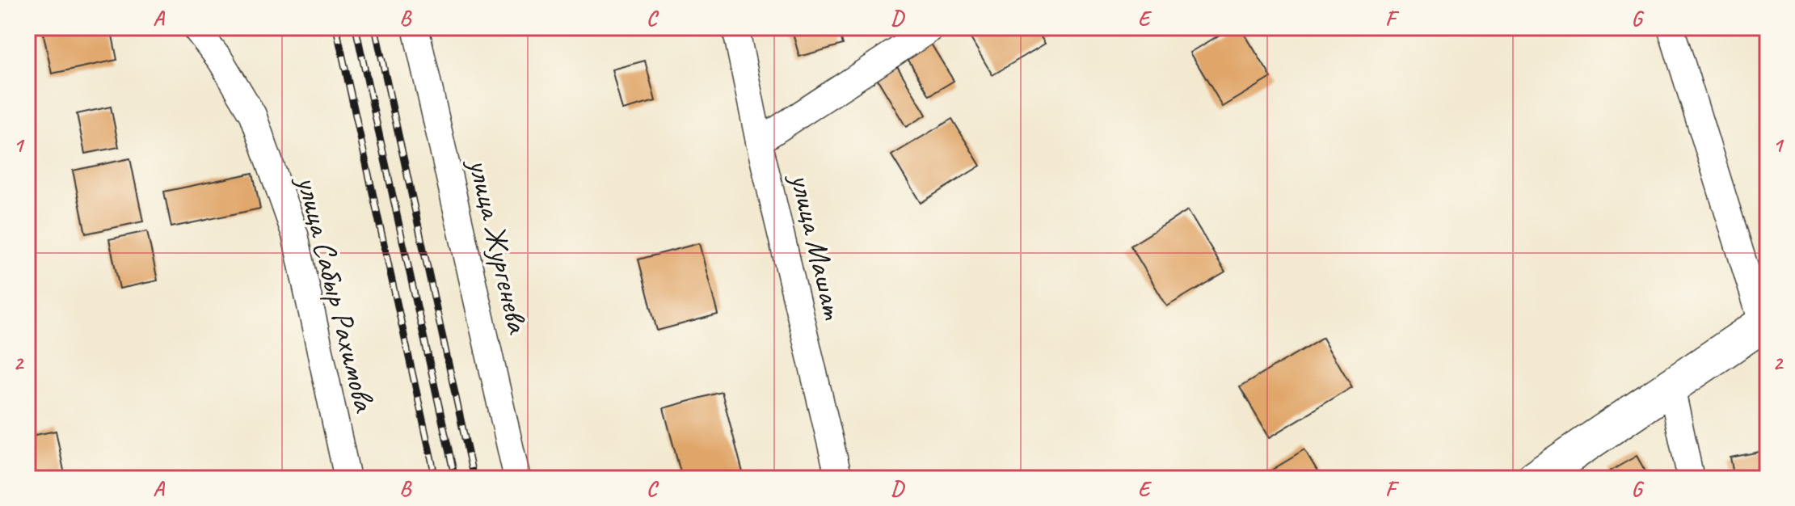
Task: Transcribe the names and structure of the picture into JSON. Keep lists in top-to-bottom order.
{
  "streets": {
    "street": ["улица Жургенева", "улица Машат", "улица Сабыр Рахимова"]
  },
  "grid": {
    "columns": [
      "A",
      "B",
      "C",
      "D",
      "E",
      "F",
      "G"
    ],
    "rows": ["1", "2"]
  }
}
